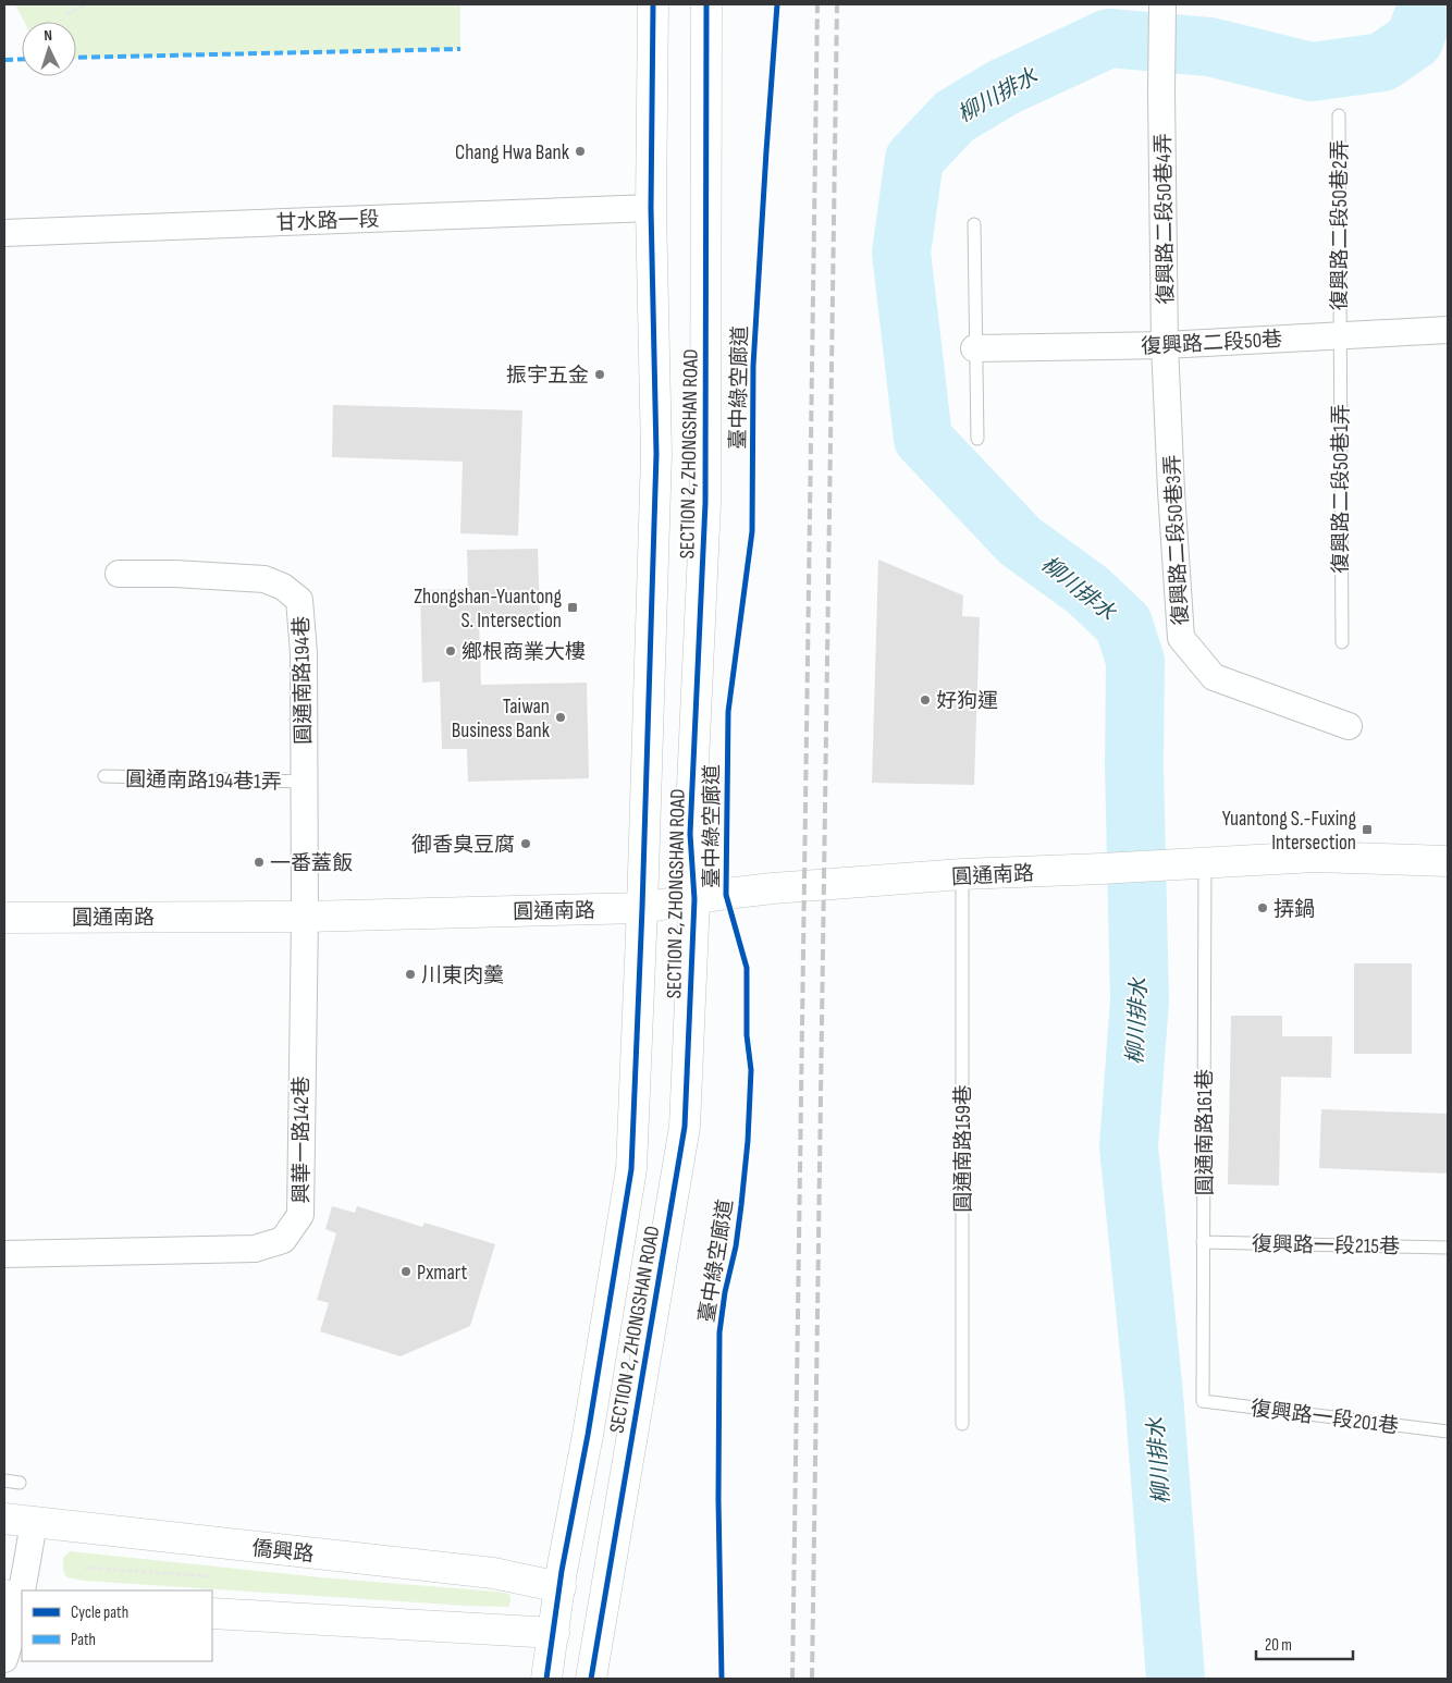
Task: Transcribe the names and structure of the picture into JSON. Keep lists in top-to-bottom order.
{
  "streets": {
    "main road": ["SECTION 2, ZHONGSHAN ROAD", "圓通南路", "僑興路"],
    "street": [
      "復興路二段50巷4弄",
      "甘水路一段",
      "復興路二段50巷",
      "復興路二段50巷3弄",
      "圓通南路194巷",
      "興華一路142巷"
    ],
    "lane": [
      "復興路二段50巷2弄",
      "復興路二段50巷1弄",
      "圓通南路194巷1弄",
      "圓通南路161巷",
      "圓通南路159巷",
      "復興路一段215巷",
      "復興路一段201巷"
    ],
    "cycle path": ["臺中綠空廊道"]
  },
  "crossings": [
    ["復興路二段50巷4弄", "復興路二段50巷"],
    ["復興路二段50巷4弄", "復興路二段50巷3弄"],
    ["甘水路一段", "SECTION 2, ZHONGSHAN ROAD"],
    ["復興路二段50巷2弄", "復興路二段50巷"],
    ["復興路二段50巷2弄", "復興路二段50巷1弄"],
    ["復興路二段50巷", "復興路二段50巷1弄"],
    ["復興路二段50巷", "復興路二段50巷3弄"],
    ["SECTION 2, ZHONGSHAN ROAD", "圓通南路"],
    ["SECTION 2, ZHONGSHAN ROAD", "僑興路"],
    ["圓通南路194巷", "圓通南路194巷1弄"],
    ["圓通南路194巷", "圓通南路"],
    ["圓通南路194巷", "興華一路142巷"],
    ["圓通南路", "圓通南路161巷"],
    ["圓通南路", "興華一路142巷"],
    ["圓通南路", "圓通南路159巷"],
    ["圓通南路161巷", "復興路一段215巷"],
    ["圓通南路161巷", "復興路一段201巷"]
  ],
  "water": ["柳川排水"],
  "places": {
    "other": [
      "Chang Hwa Bank",
      "振宇五金",
      "鄉根商業大樓",
      "好狗運",
      "Taiwan Business Bank",
      "御香臭豆腐",
      "一番蓋飯",
      "挵鍋",
      "川東肉羹",
      "Pxmart"
    ],
    "transit": ["Zhongshan-Yuantong S. Intersection", "Yuantong S.-Fuxing Intersection"]
  },
  "legend": ["Cycle path", "Path"],
  "scale_bar": "20 m",
  "north": "top"
}
